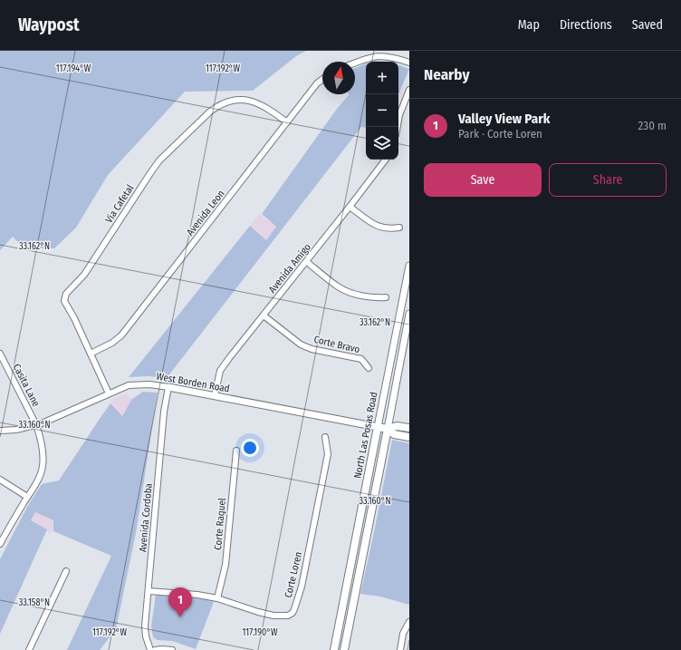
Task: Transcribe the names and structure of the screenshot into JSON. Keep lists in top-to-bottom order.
{
  "streets": {
    "main road": ["West Borden Road", "North Las Posas Road"],
    "street": [
      "Via Cafetal",
      "Avenida Leon",
      "Avenida Amigo",
      "Corte Bravo",
      "Casita Lane",
      "Avenida Cordoba",
      "Corte Raquel",
      "Corte Loren"
    ]
  },
  "crossings": [
    ["Via Cafetal", "Avenida Leon"],
    ["Via Cafetal", "West Borden Road"],
    ["Avenida Amigo", "Corte Bravo"],
    ["Avenida Amigo", "West Borden Road"],
    ["West Borden Road", "Casita Lane"],
    ["West Borden Road", "North Las Posas Road"],
    ["West Borden Road", "Avenida Cordoba"],
    ["Avenida Cordoba", "Corte Loren"],
    ["Corte Raquel", "Corte Loren"]
  ],
  "north": "top",
  "page": {
    "header": "Waypost",
    "nav": ["Map", "Directions", "Saved"],
    "heading": "Nearby",
    "map_buttons": ["+", "−"],
    "list": [
      {
        "mark": "1",
        "name": "Valley View Park",
        "note": "Park · Corte Loren",
        "value": "230 m"
      }
    ],
    "buttons": ["Save", "Share"],
    "pins": "1"
  },
  "coordinates": [
    "117.194°W",
    "117.192°W",
    "33.162°N",
    "33.160°N",
    "33.158°N",
    "117.190°W"
  ]
}
